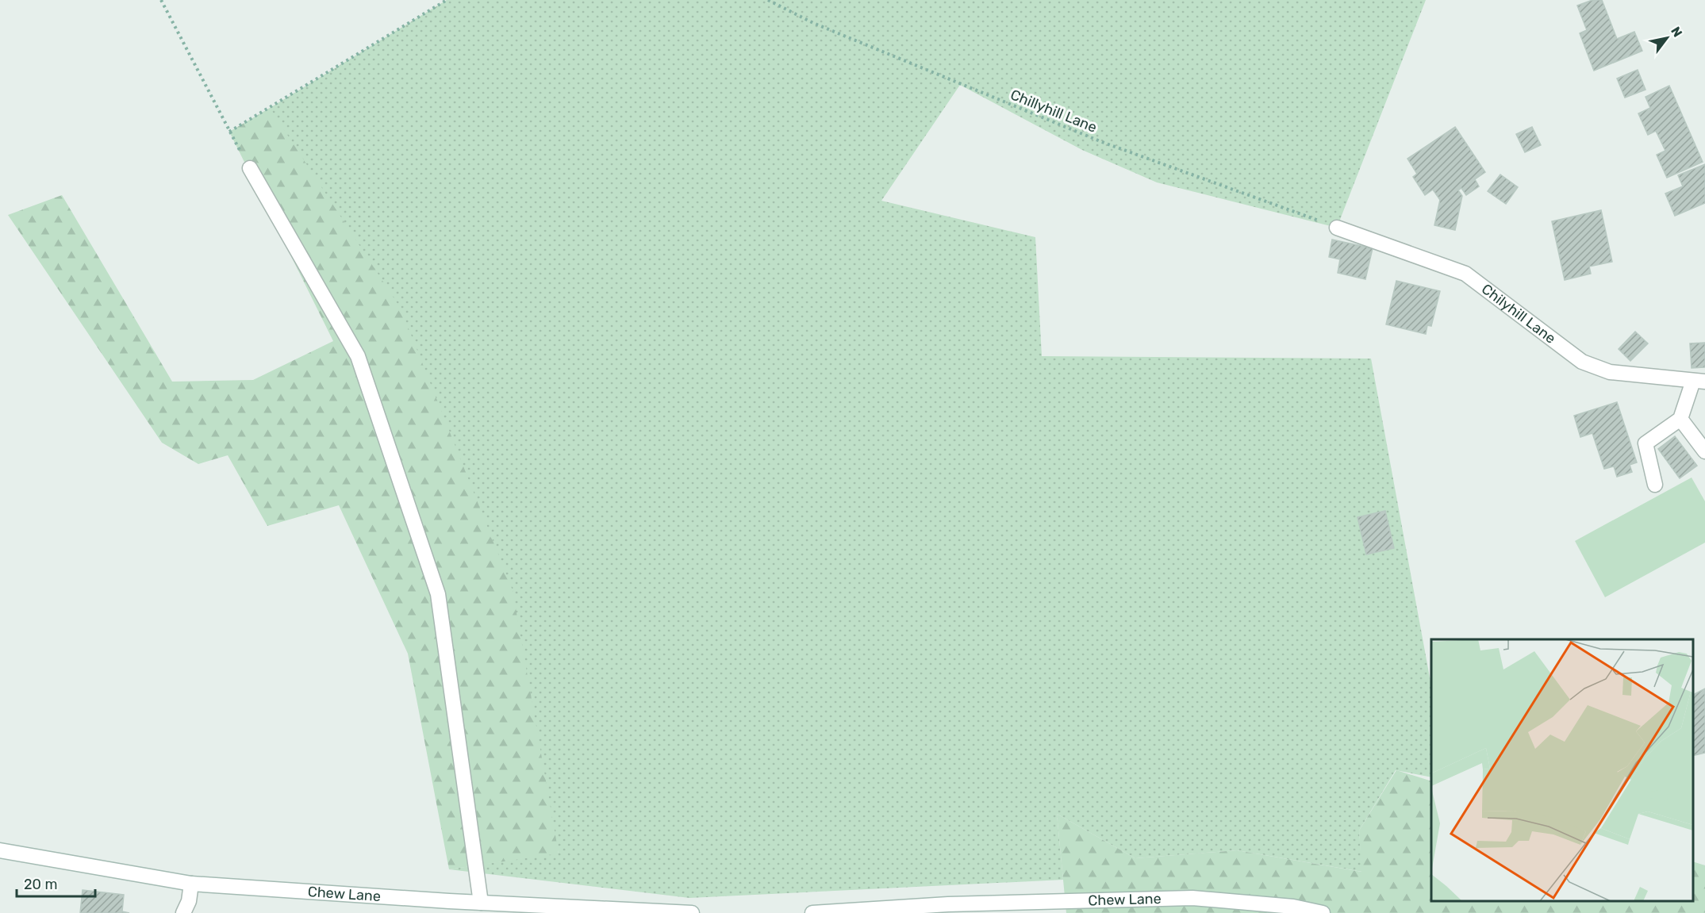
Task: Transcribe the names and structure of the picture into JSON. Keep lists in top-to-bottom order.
{
  "streets": {
    "main road": ["Chilyhill Lane", "Chew Lane"],
    "path": ["Chillyhill Lane"]
  },
  "crossings": [
    ["Chillyhill Lane", "Chilyhill Lane"]
  ],
  "scale_bar": "20 m",
  "north": "top right"
}
